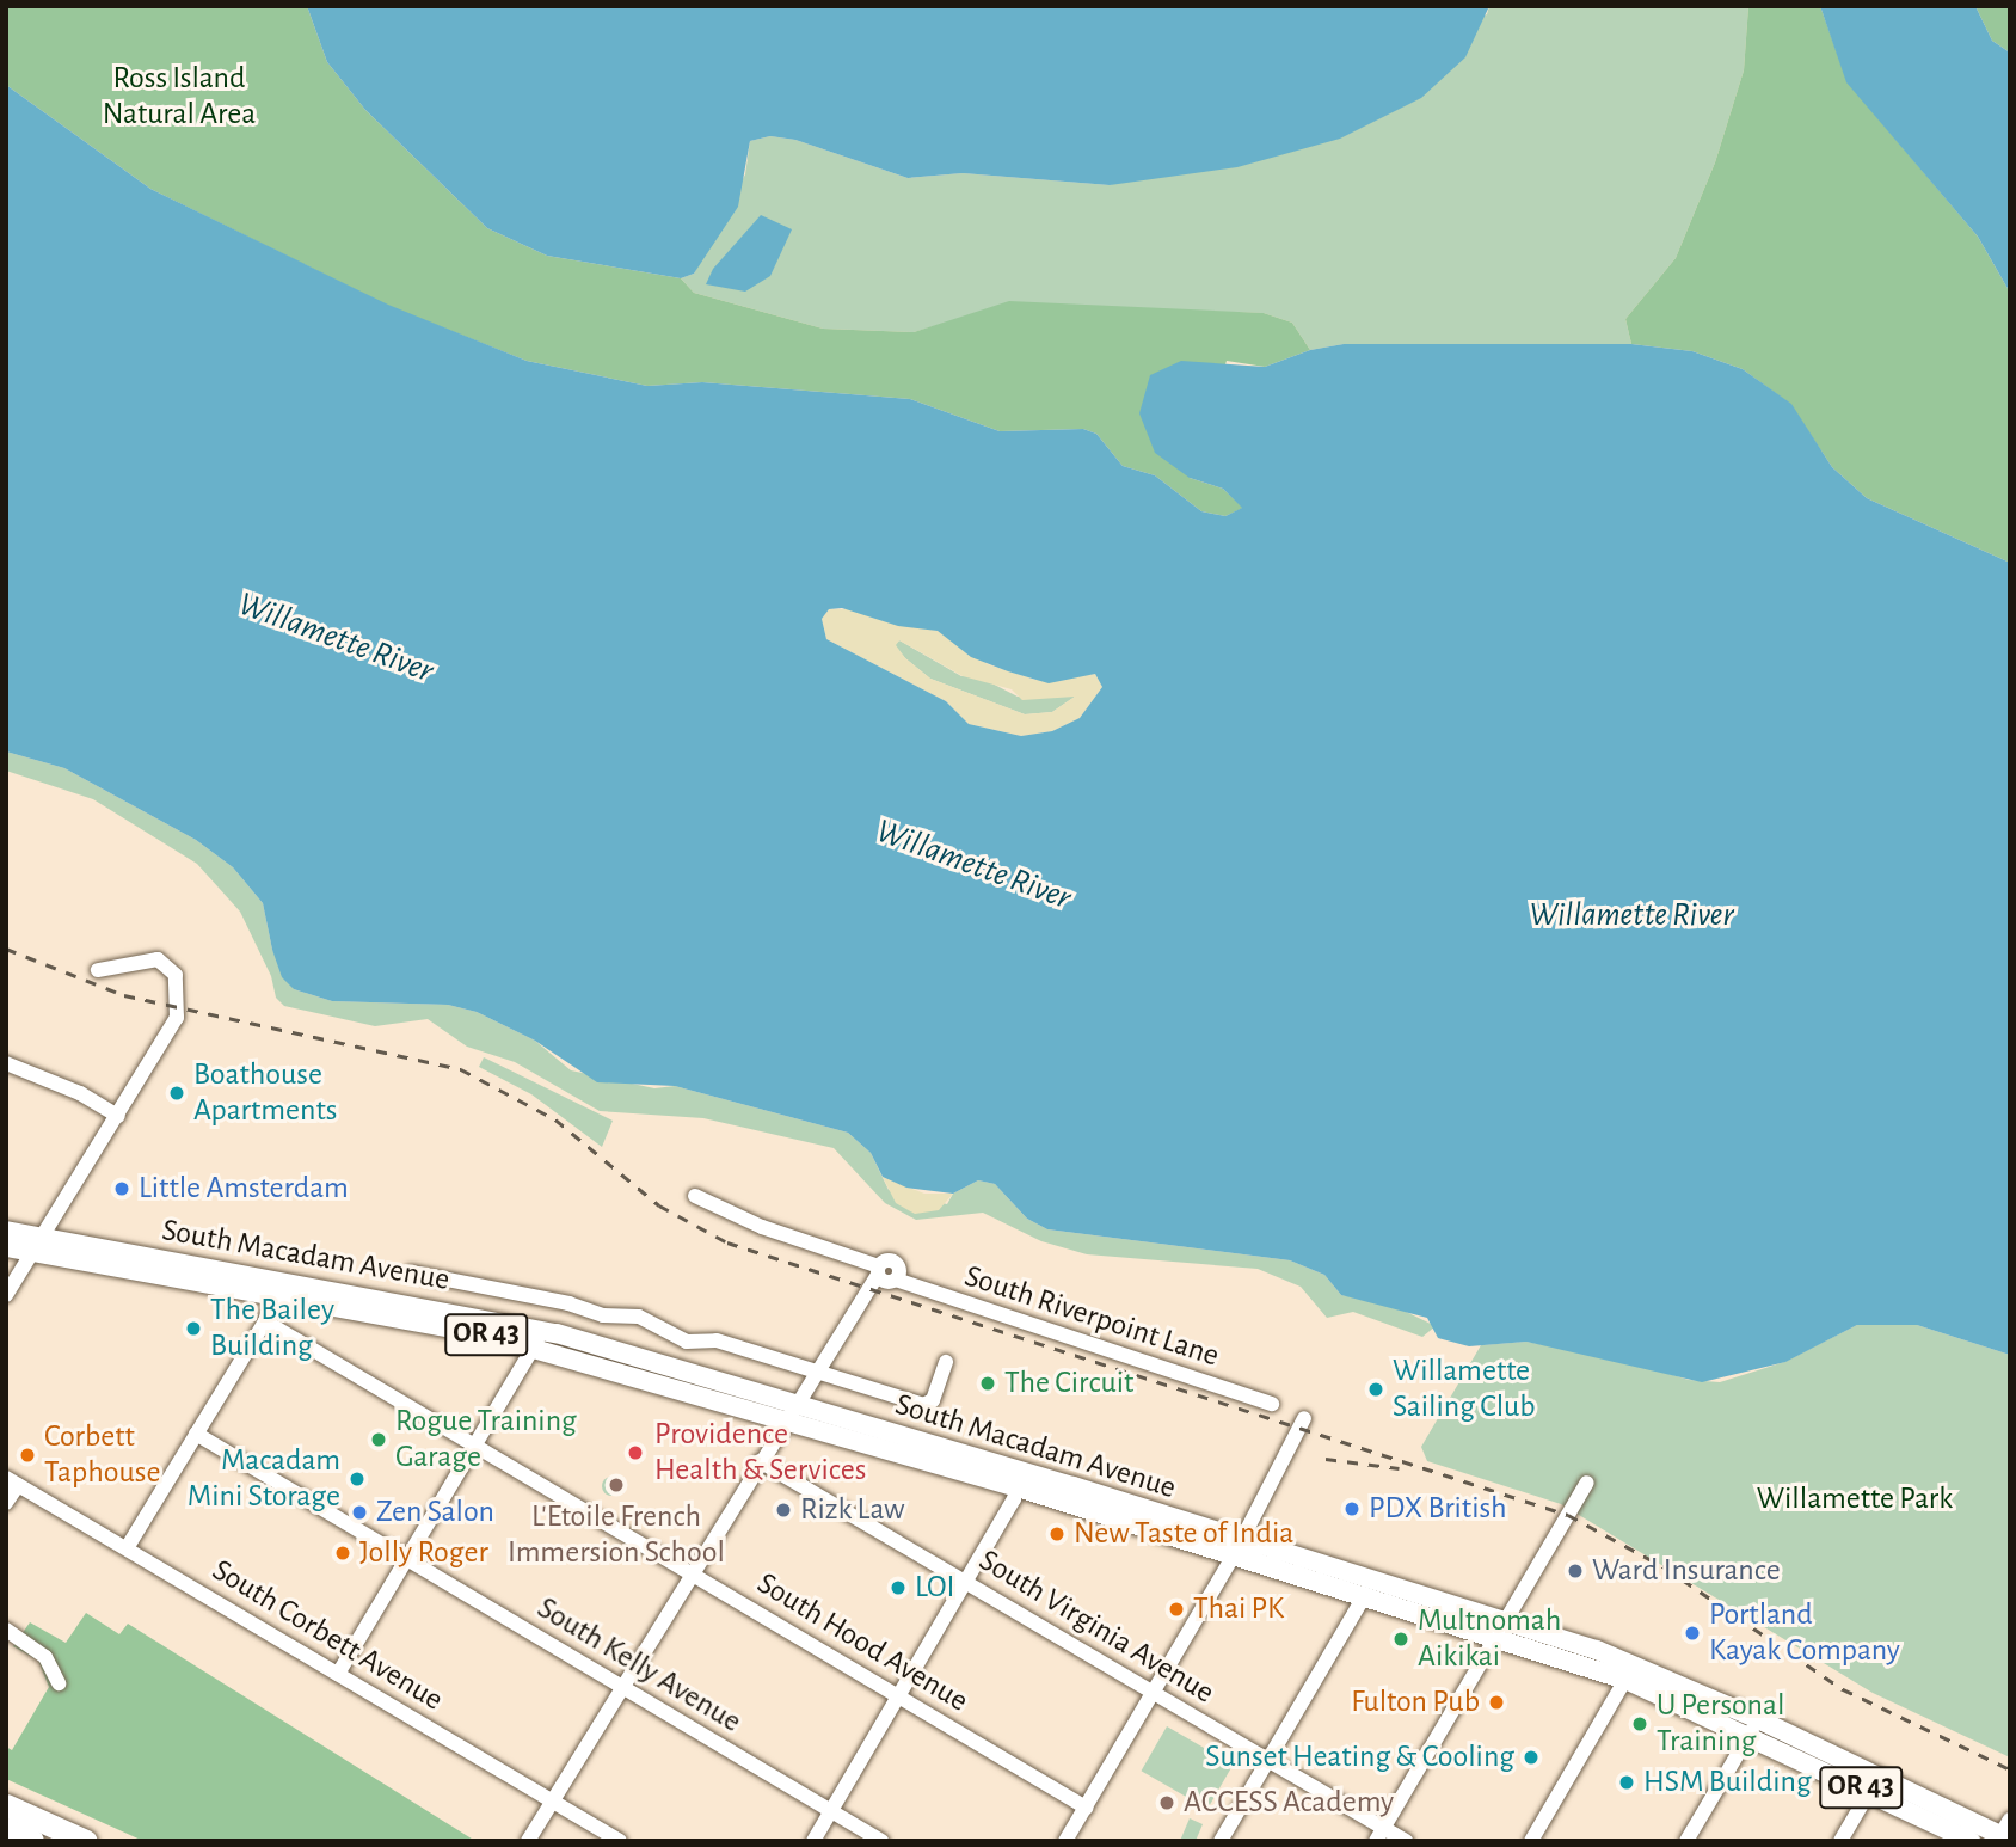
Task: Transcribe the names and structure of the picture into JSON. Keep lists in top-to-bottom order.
{
  "streets": {
    "main road": ["South Macadam Avenue", "OR 43"],
    "street": [
      "South Riverpoint Lane",
      "South Virginia Avenue",
      "South Corbett Avenue",
      "South Hood Avenue",
      "South Kelly Avenue"
    ]
  },
  "water": ["Willamette River"],
  "parks": ["Ross Island Natural Area", "Willamette Park"],
  "places": [
    "Boathouse Apartments",
    "Little Amsterdam",
    "The Bailey Building",
    "The Circuit",
    "Willamette Sailing Club",
    "Rogue Training Garage",
    "Providence Health & Services",
    "Corbett Taphouse",
    "Macadam Mini Storage",
    "L'Etoile French Immersion School",
    "PDX British",
    "Rizk Law",
    "Zen Salon",
    "New Taste of India",
    "Jolly Roger",
    "Ward Insurance",
    "LOI",
    "Thai PK",
    "Portland Kayak Company",
    "Multnomah Aikikai",
    "Fulton Pub",
    "U Personal Training",
    "Sunset Heating & Cooling",
    "HSM Building",
    "ACCESS Academy"
  ]
}
